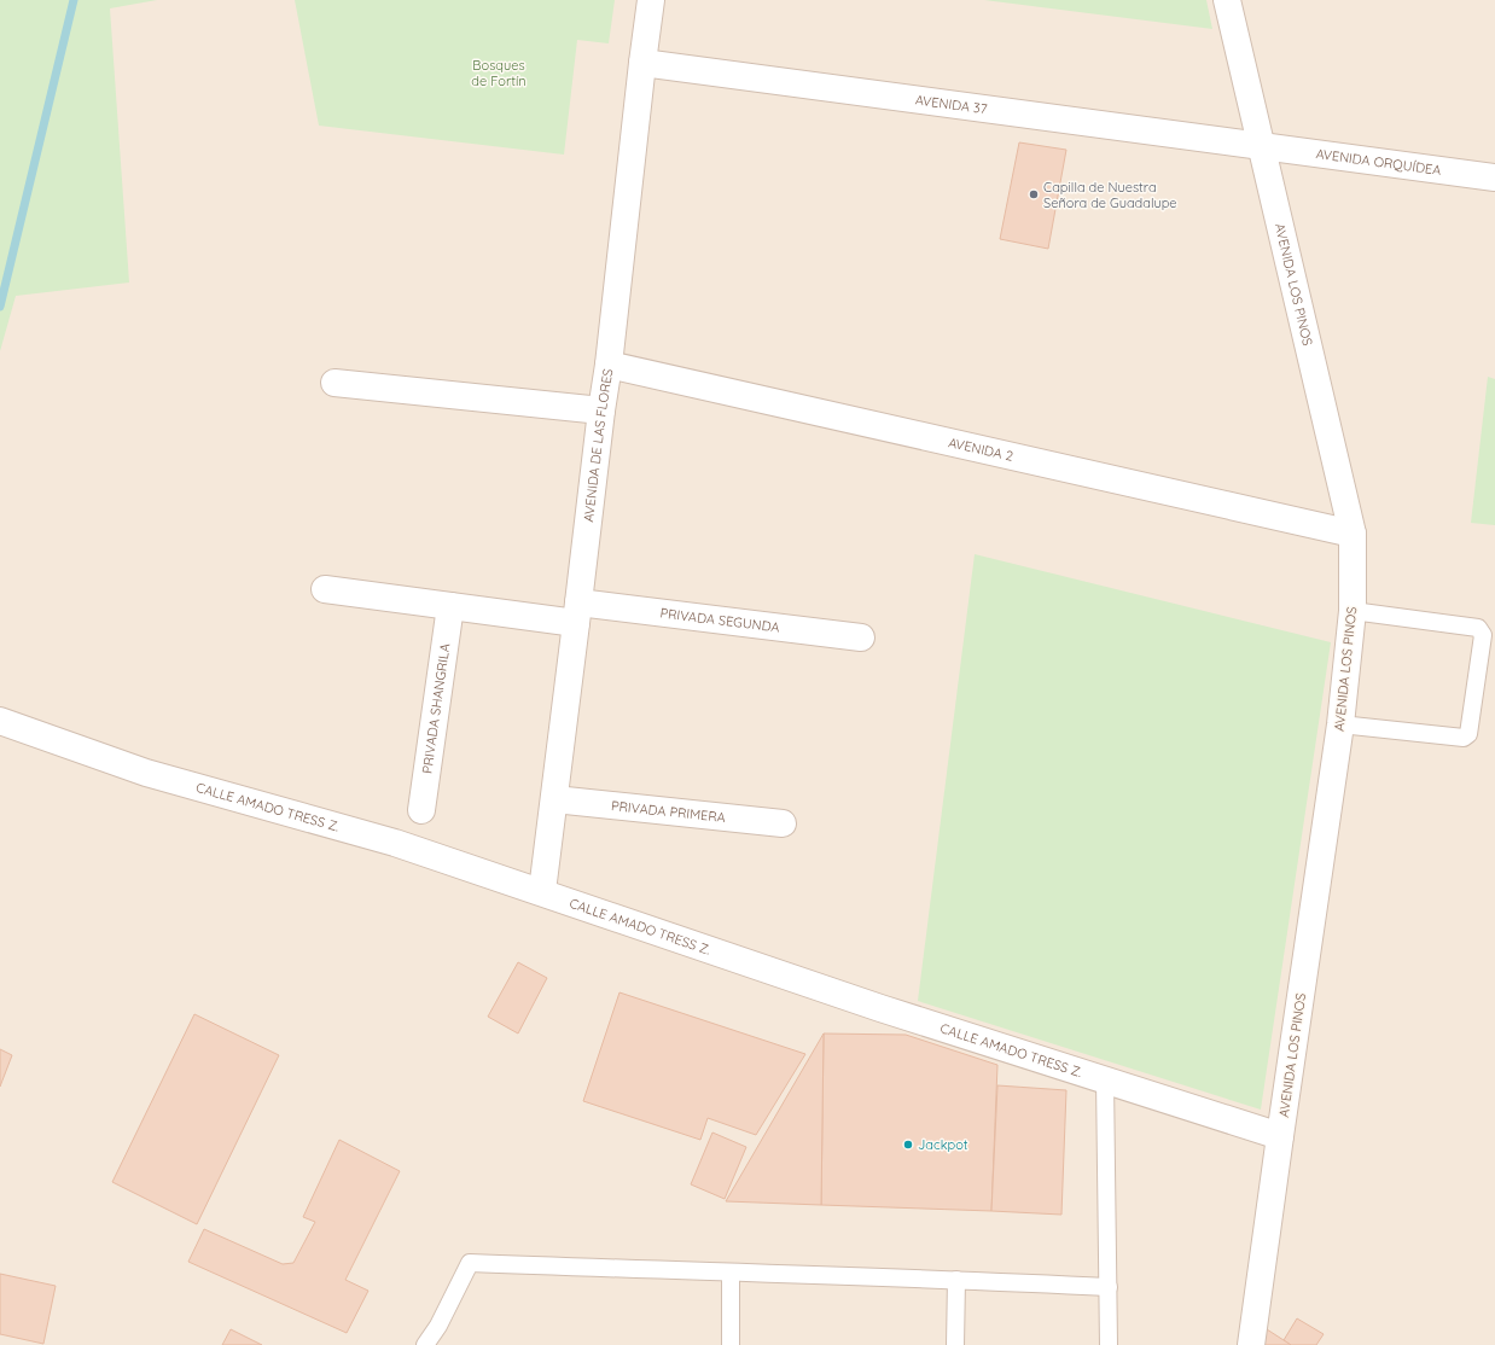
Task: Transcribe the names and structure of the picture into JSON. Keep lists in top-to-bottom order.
{
  "streets": {
    "street": [
      "AVENIDA 37",
      "AVENIDA ORQUÍDEA",
      "AVENIDA LOS PINOS",
      "AVENIDA DE LAS FLORES",
      "AVENIDA 2",
      "PRIVADA SEGUNDA",
      "PRIVADA SHANGRILA",
      "CALLE AMADO TRESS Z.",
      "PRIVADA PRIMERA"
    ]
  },
  "crossings": [
    ["AVENIDA 37", "AVENIDA ORQUÍDEA"],
    ["AVENIDA 37", "AVENIDA LOS PINOS"],
    ["AVENIDA 37", "AVENIDA DE LAS FLORES"],
    ["AVENIDA ORQUÍDEA", "AVENIDA LOS PINOS"],
    ["AVENIDA LOS PINOS", "AVENIDA 2"],
    ["AVENIDA LOS PINOS", "CALLE AMADO TRESS Z."],
    ["AVENIDA DE LAS FLORES", "AVENIDA 2"],
    ["AVENIDA DE LAS FLORES", "PRIVADA SEGUNDA"],
    ["AVENIDA DE LAS FLORES", "CALLE AMADO TRESS Z."],
    ["AVENIDA DE LAS FLORES", "PRIVADA PRIMERA"]
  ],
  "parks": ["Bosques de Fortín"],
  "places": ["Capilla de Nuestra Señora de Guadalupe", "Jackpot"]
}
